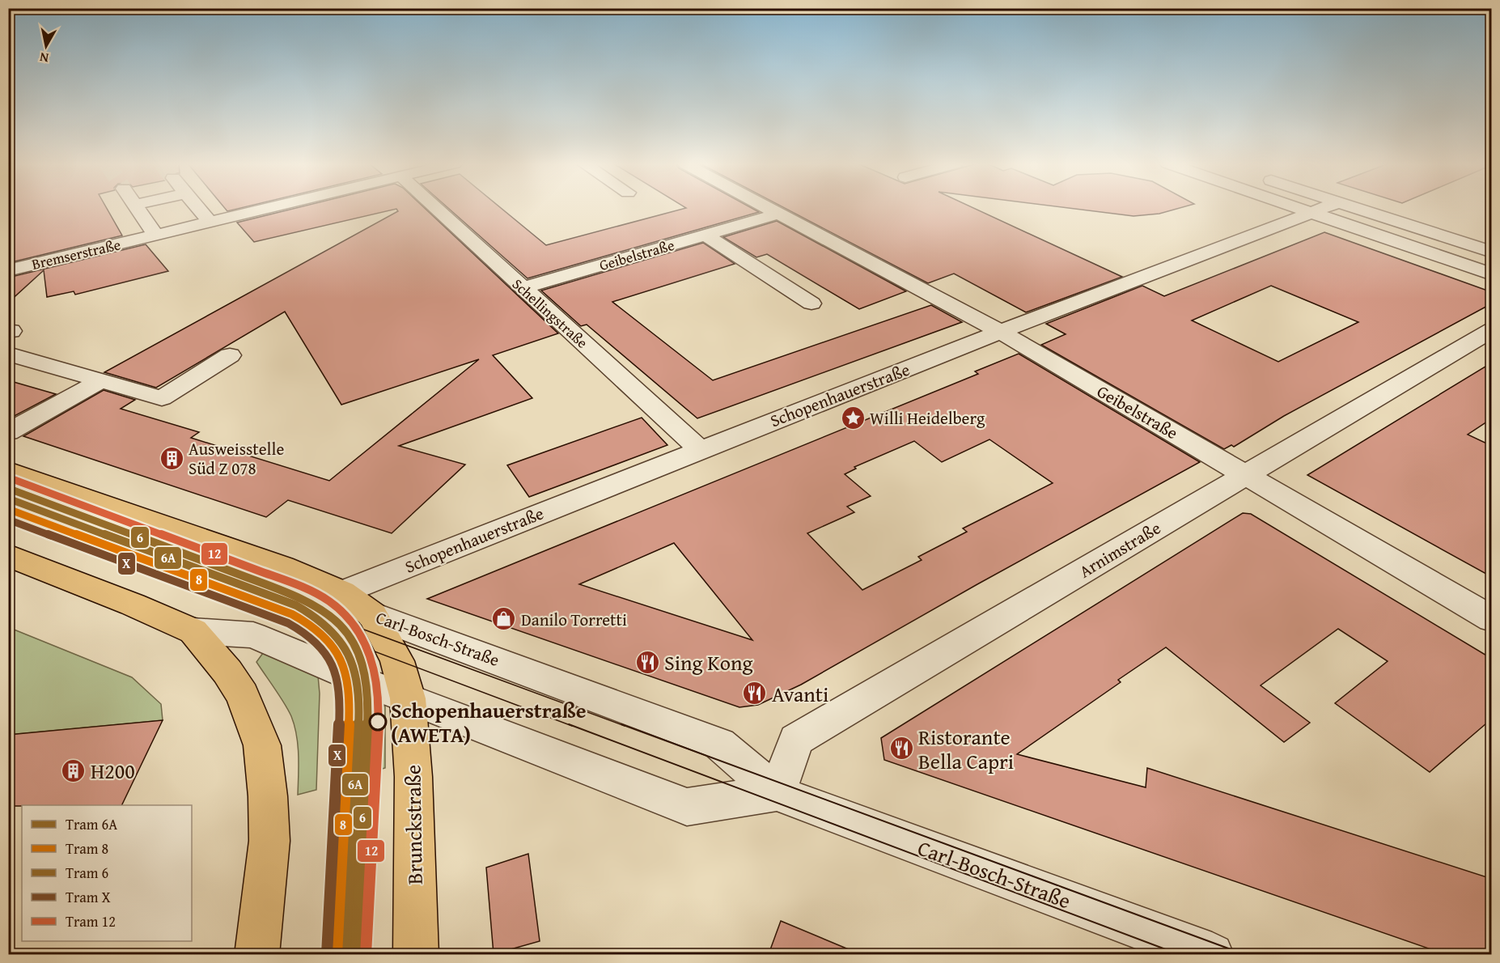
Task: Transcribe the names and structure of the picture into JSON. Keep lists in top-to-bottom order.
{
  "streets": {
    "main road": ["Carl-Bosch-Straße", "Brunckstraße"],
    "street": [
      "Bremserstraße",
      "Geibelstraße",
      "Schellingstraße",
      "Schopenhauerstraße",
      "Arnimstraße"
    ]
  },
  "crossings": [
    ["Geibelstraße", "Schellingstraße"],
    ["Geibelstraße", "Schopenhauerstraße"],
    ["Geibelstraße", "Arnimstraße"],
    ["Schellingstraße", "Schopenhauerstraße"],
    ["Schopenhauerstraße", "Carl-Bosch-Straße"],
    ["Arnimstraße", "Carl-Bosch-Straße"],
    ["Carl-Bosch-Straße", "Brunckstraße"]
  ],
  "places": {
    "place": ["Willi Heidelberg"],
    "building": ["Ausweisstelle Süd Z 078", "H200"],
    "shop": ["Danilo Torretti"],
    "restaurant": ["Sing Kong", "Avanti", "Ristorante Bella Capri"],
    "other": ["Schopenhauerstraße (AWETA)"]
  },
  "lines": [
    "tram line 12",
    "tram line 6",
    "tram line 6A",
    "tram line 8",
    "tram line X"
  ],
  "legend": [
    "Tram 6A",
    "Tram 8",
    "Tram 6",
    "Tram X",
    "Tram 12"
  ],
  "north": "bottom"
}
